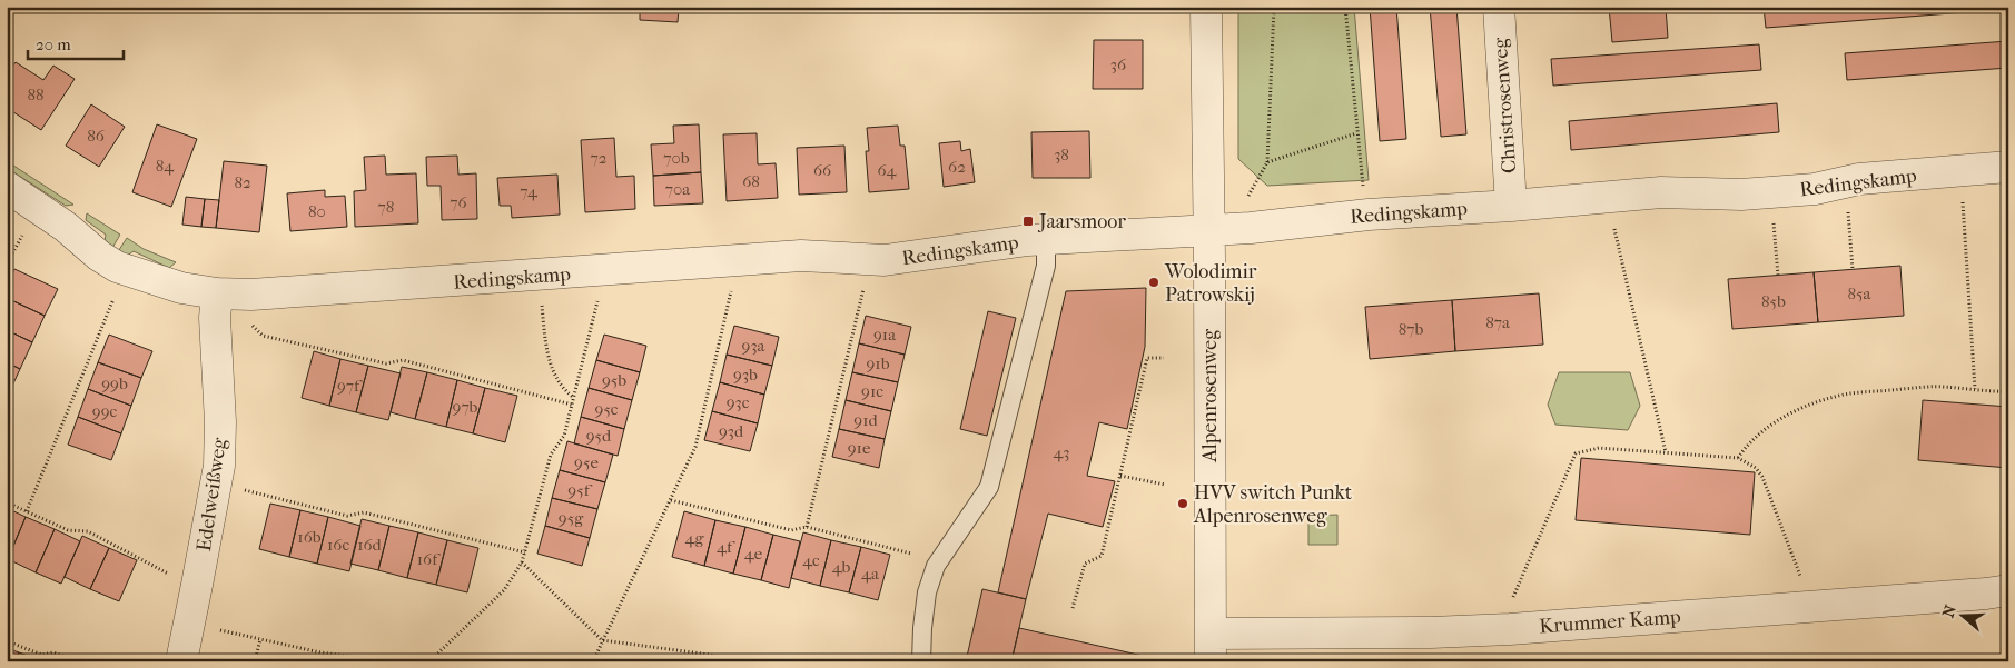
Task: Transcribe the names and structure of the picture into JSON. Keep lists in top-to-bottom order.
{
  "streets": {
    "street": [
      "Christrosenweg",
      "Redingskamp",
      "Alpenrosenweg",
      "Edelweißweg",
      "Krummer Kamp"
    ]
  },
  "crossings": [
    ["Christrosenweg", "Redingskamp"],
    ["Redingskamp", "Alpenrosenweg"],
    ["Redingskamp", "Edelweißweg"],
    ["Alpenrosenweg", "Krummer Kamp"]
  ],
  "places": {
    "transit": ["Jaarsmoor"],
    "other": ["Wolodimir Patrowskij", "HVV switch Punkt Alpenrosenweg"]
  },
  "house_numbers": [
    "36",
    "88",
    "86",
    "38",
    "72",
    "70b",
    "84",
    "62",
    "66",
    "64",
    "68",
    "82",
    "70a",
    "74",
    "76",
    "78",
    "80",
    "85a",
    "85b",
    "87a",
    "87b",
    "91a",
    "93a",
    "91b",
    "93b",
    "95b",
    "99b",
    "97f",
    "91c",
    "93c",
    "97b",
    "95c",
    "99c",
    "91d",
    "93d",
    "95d",
    "91e",
    "43",
    "95e",
    "95f",
    "95g",
    "16b",
    "4g",
    "16c",
    "16d",
    "4f",
    "4e",
    "16f",
    "4c",
    "4b",
    "4a"
  ],
  "scale_bar": "20 m",
  "north": "left"
}
